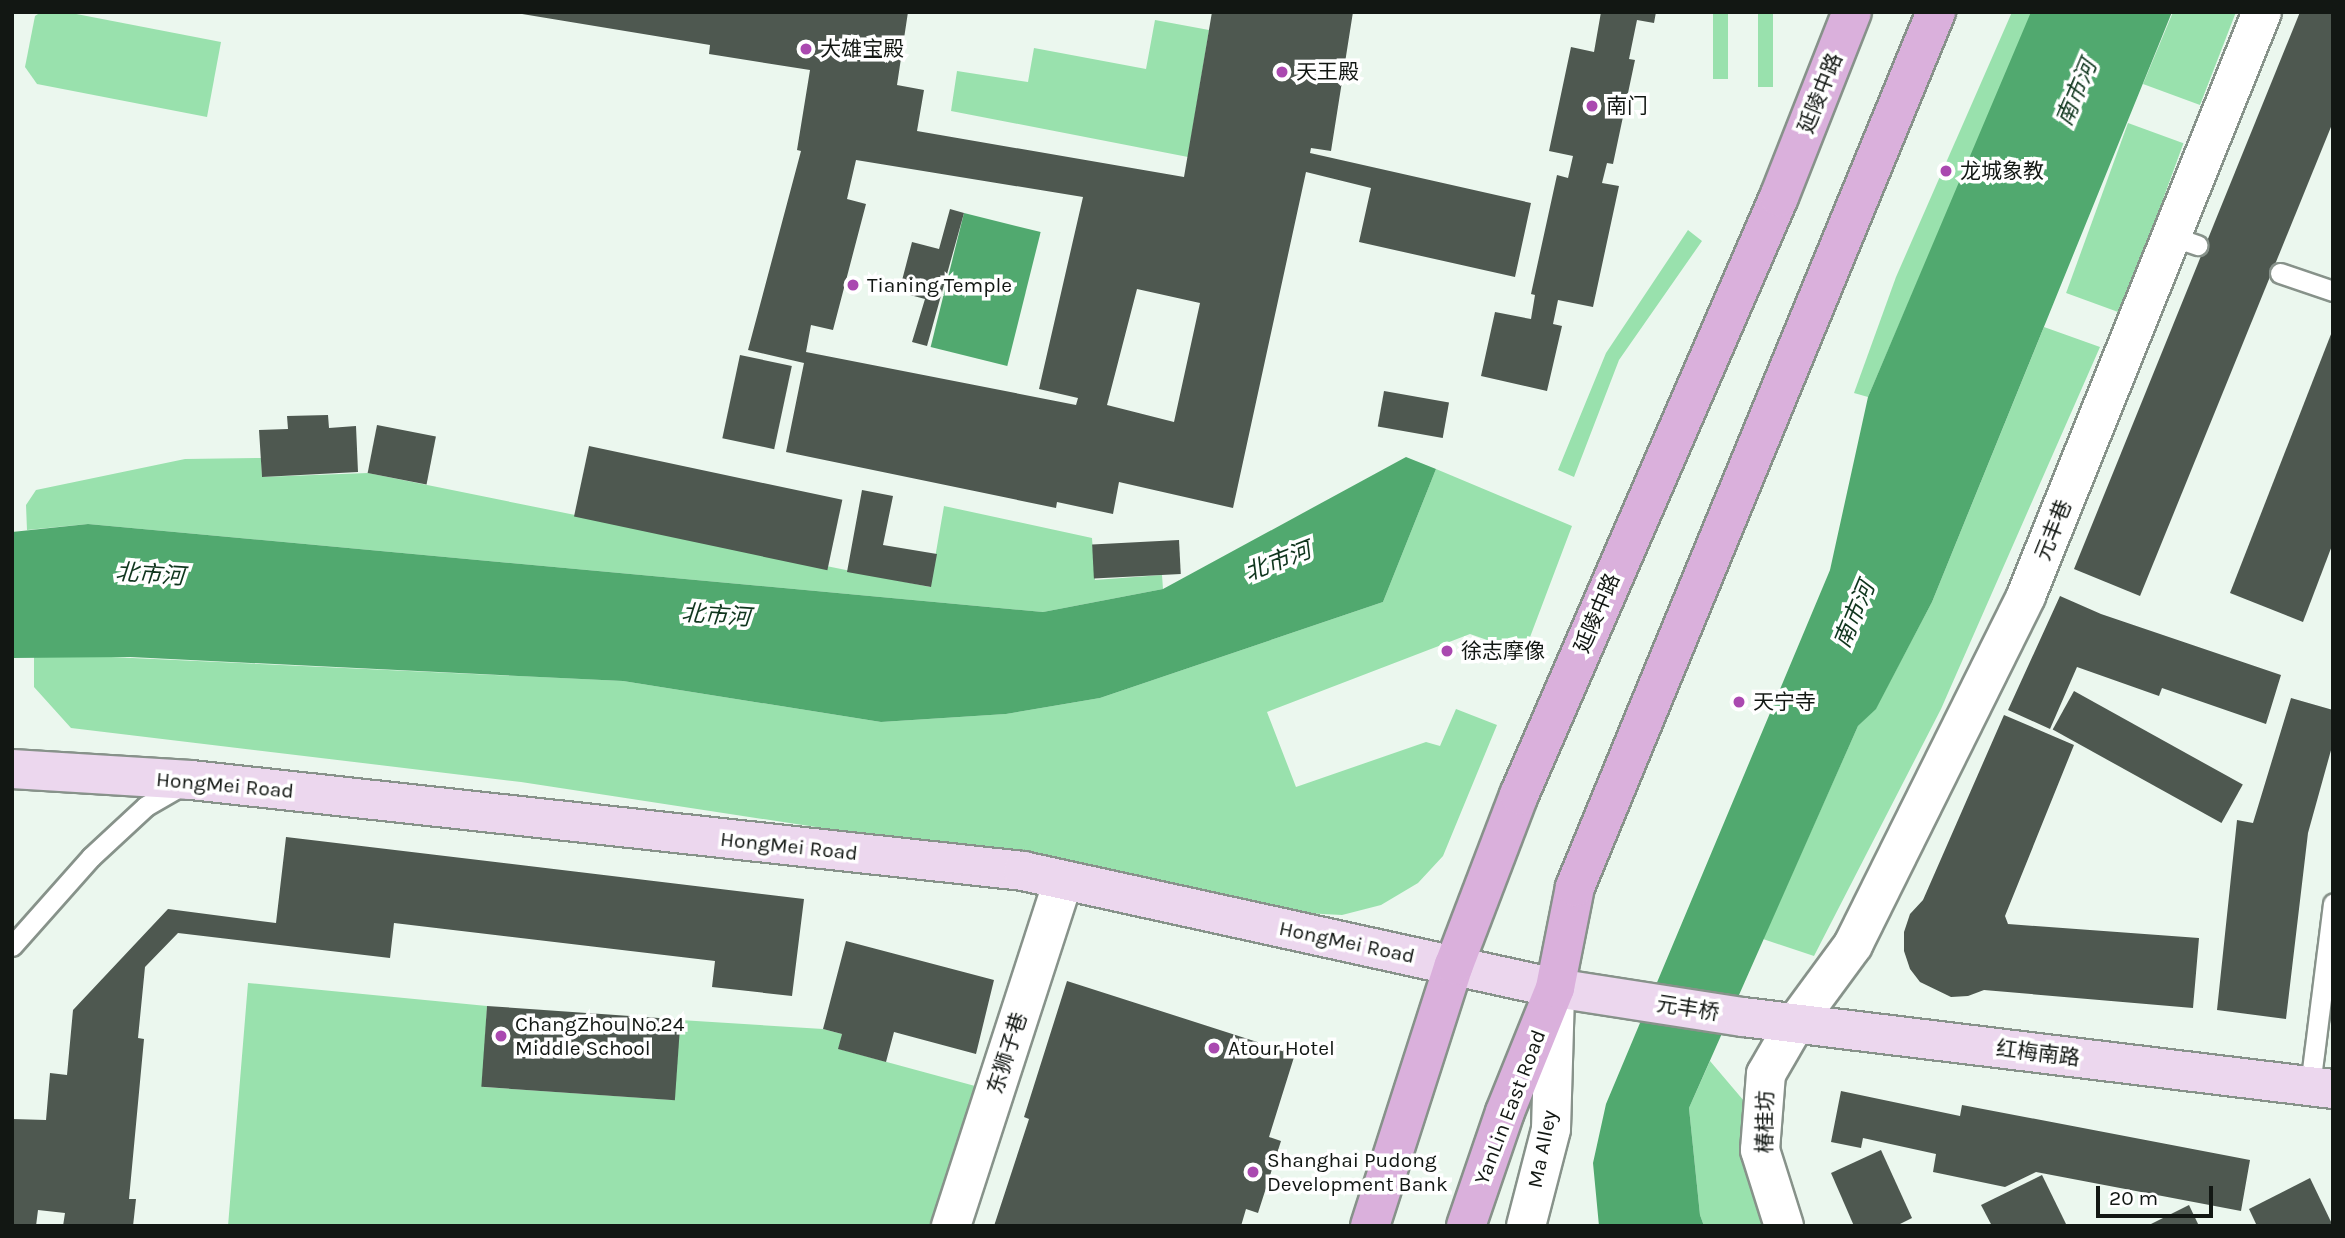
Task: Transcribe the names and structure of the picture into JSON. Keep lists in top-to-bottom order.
{
  "streets": {
    "main road": ["延陵中路", "YanLin East Road"],
    "street": [
      "元丰巷",
      "HongMei Road",
      "元丰桥",
      "东狮子巷",
      "红梅南路",
      "椿桂坊",
      "Ma Alley"
    ]
  },
  "crossings": [
    ["延陵中路", "HongMei Road"],
    ["元丰巷", "红梅南路"],
    ["元丰巷", "椿桂坊"],
    ["HongMei Road", "元丰桥"],
    ["HongMei Road", "东狮子巷"],
    ["HongMei Road", "YanLin East Road"],
    ["HongMei Road", "Ma Alley"],
    ["元丰桥", "红梅南路"],
    ["元丰桥", "YanLin East Road"],
    ["元丰桥", "Ma Alley"],
    ["红梅南路", "椿桂坊"],
    ["YanLin East Road", "Ma Alley"]
  ],
  "water": ["南市河", "北市河"],
  "places": [
    "大雄宝殿",
    "天王殿",
    "南门",
    "龙城象教",
    "Tianing Temple",
    "徐志摩像",
    "天宁寺",
    "ChangZhou No.24 Middle School",
    "Atour Hotel",
    "Shanghai Pudong Development Bank"
  ],
  "scale_bar": "20 m"
}
